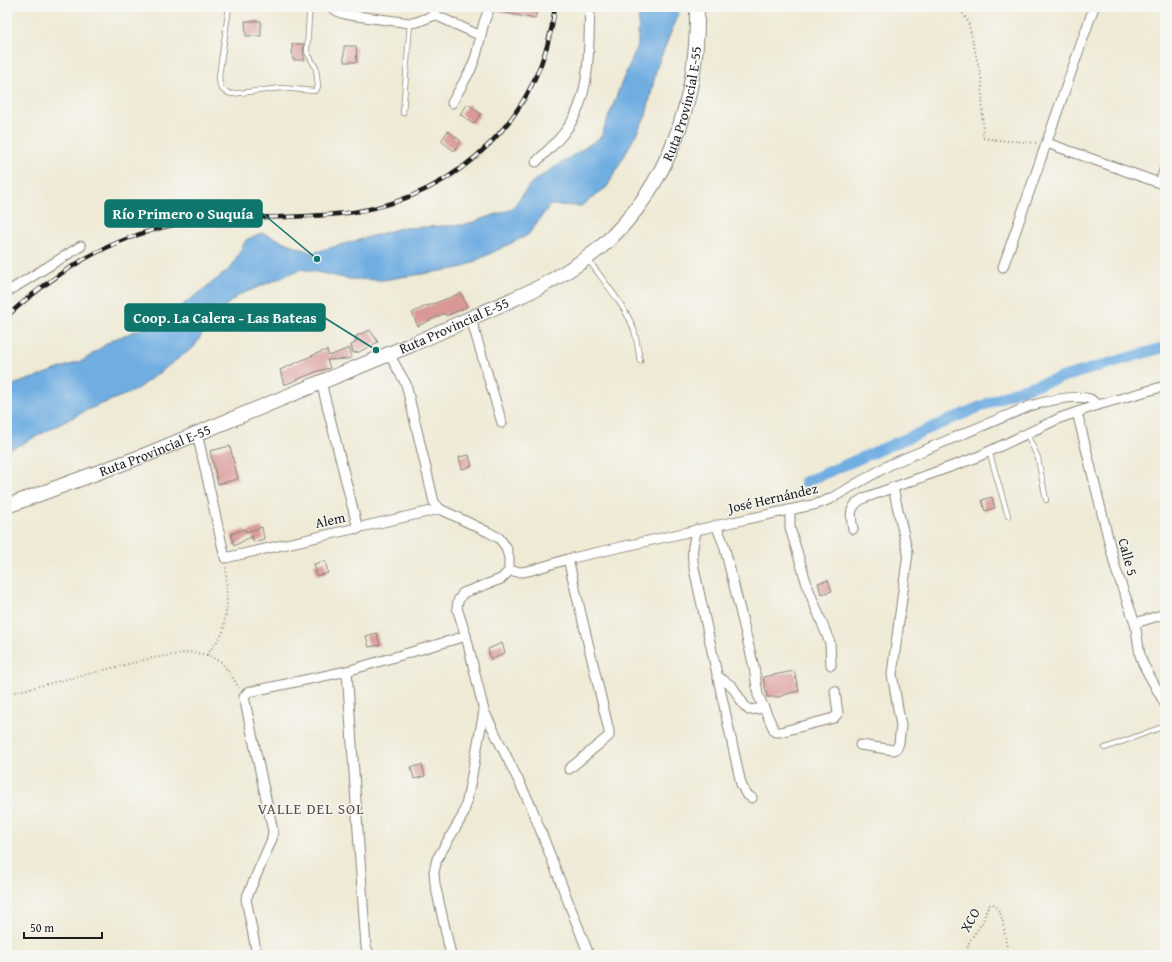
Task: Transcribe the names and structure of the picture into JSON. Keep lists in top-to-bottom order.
{
  "streets": {
    "main road": ["Ruta Provincial E-55"],
    "street": ["José Hernández", "Alem", "Calle 5"],
    "path": ["XCO"]
  },
  "districts": ["VALLE DEL SOL"],
  "places": ["Río Primero o Suquía", "Coop. La Calera - Las Bateas"],
  "scale_bar": "50 m"
}
